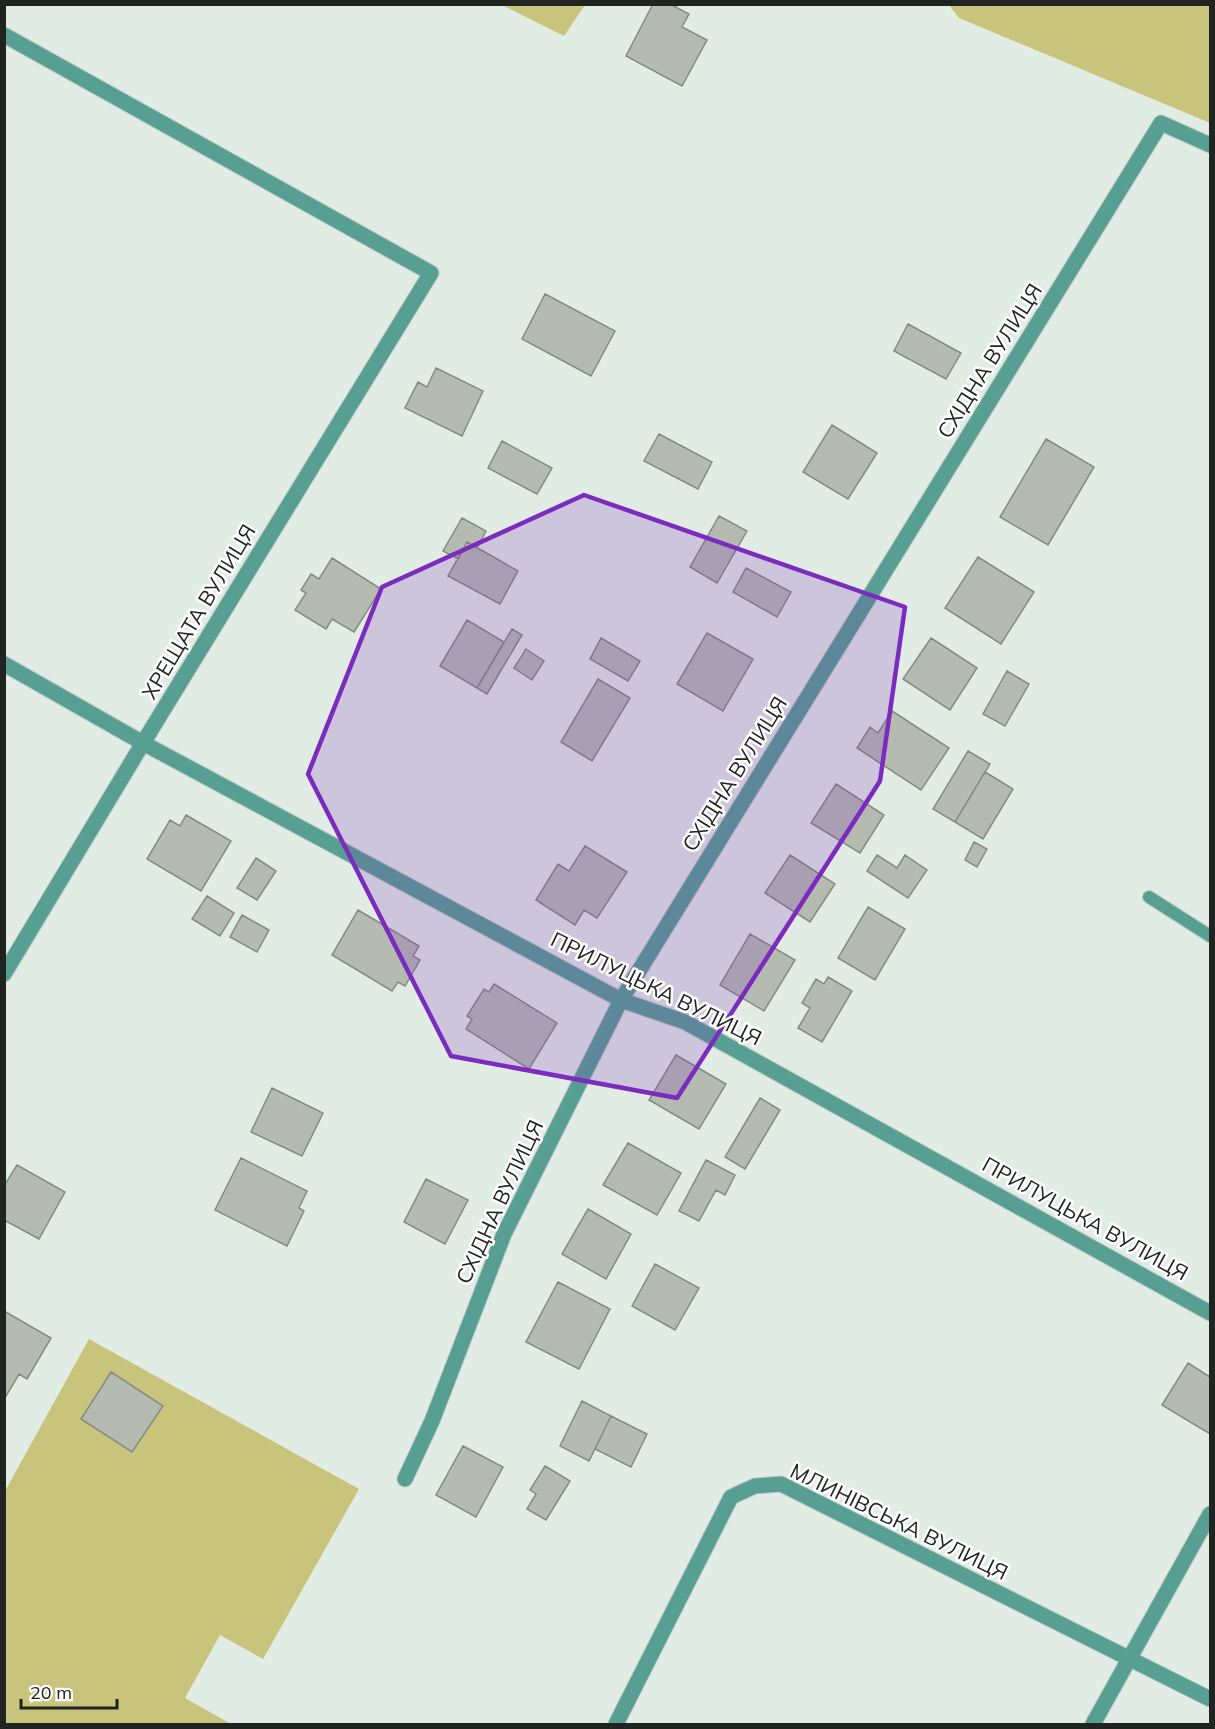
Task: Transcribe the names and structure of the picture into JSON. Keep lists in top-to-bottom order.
{
  "streets": {
    "street": [
      "СХІДНА ВУЛИЦЯ",
      "ХРЕЩАТА ВУЛИЦЯ",
      "ПРИЛУЦЬКА ВУЛИЦЯ",
      "МЛИНІВСЬКА ВУЛИЦЯ"
    ]
  },
  "crossings": [
    ["СХІДНА ВУЛИЦЯ", "ПРИЛУЦЬКА ВУЛИЦЯ"],
    ["ХРЕЩАТА ВУЛИЦЯ", "ПРИЛУЦЬКА ВУЛИЦЯ"]
  ],
  "scale_bar": "20 m"
}
